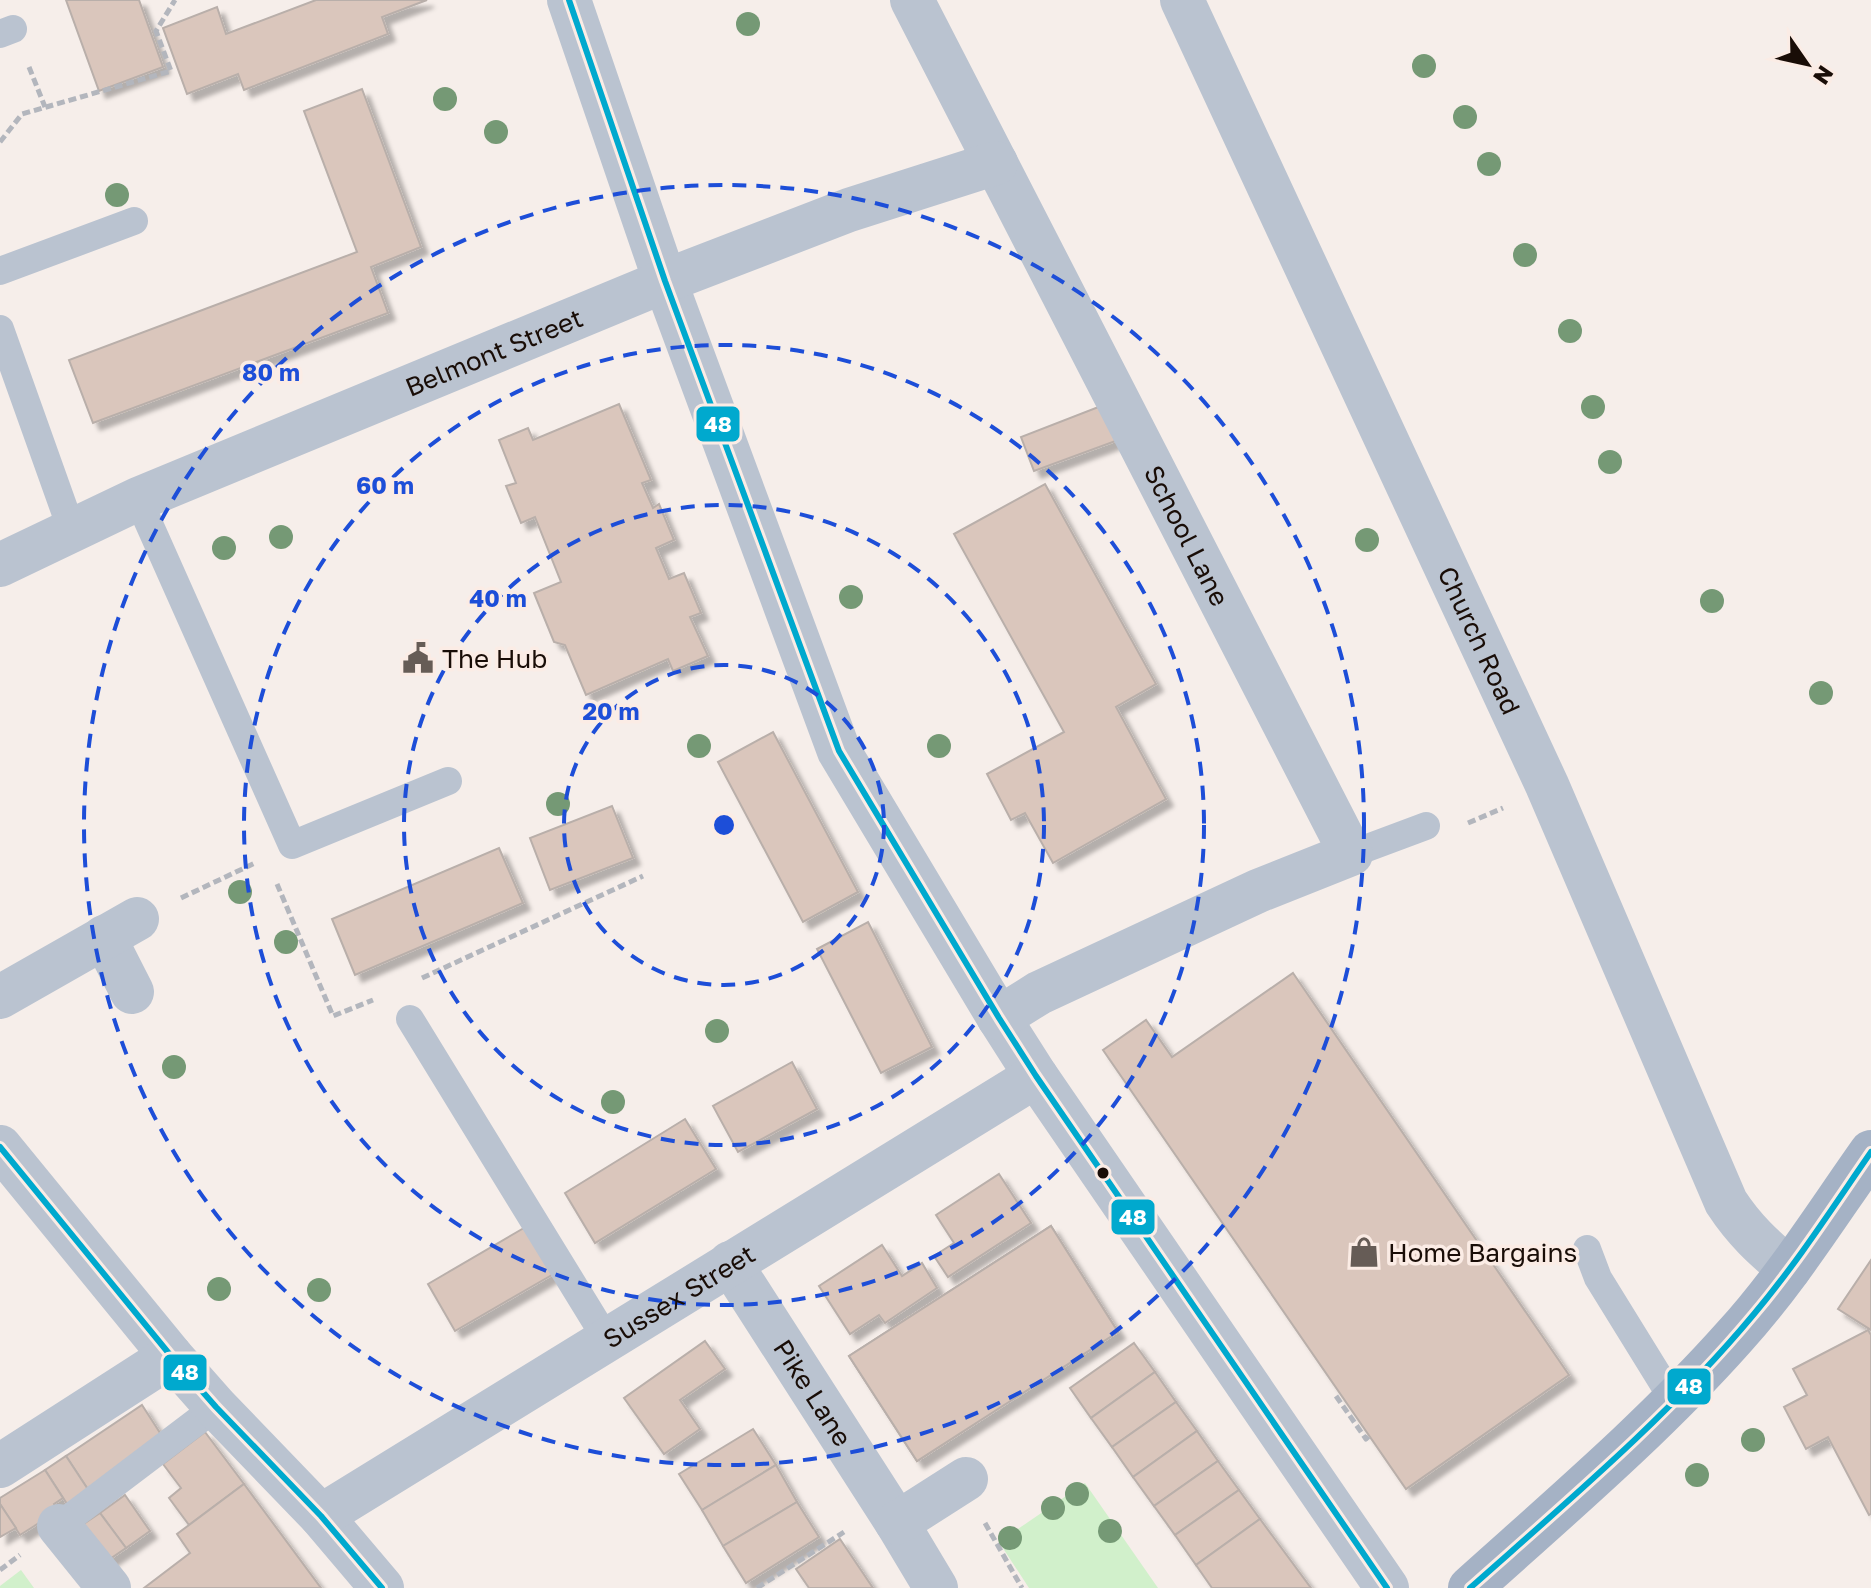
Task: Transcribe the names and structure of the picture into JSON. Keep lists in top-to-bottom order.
{
  "streets": {
    "street": [
      "Belmont Street",
      "School Lane",
      "Church Road",
      "Sussex Street",
      "Pike Lane"
    ]
  },
  "crossings": [
    ["Belmont Street", "School Lane"],
    ["Sussex Street", "Pike Lane"]
  ],
  "places": {
    "public building": ["The Hub"],
    "shop": ["Home Bargains"]
  },
  "lines": ["transit line 48"],
  "north": "bottom right",
  "rings": [
    "80 m",
    "60 m",
    "40 m",
    "20 m"
  ]
}
